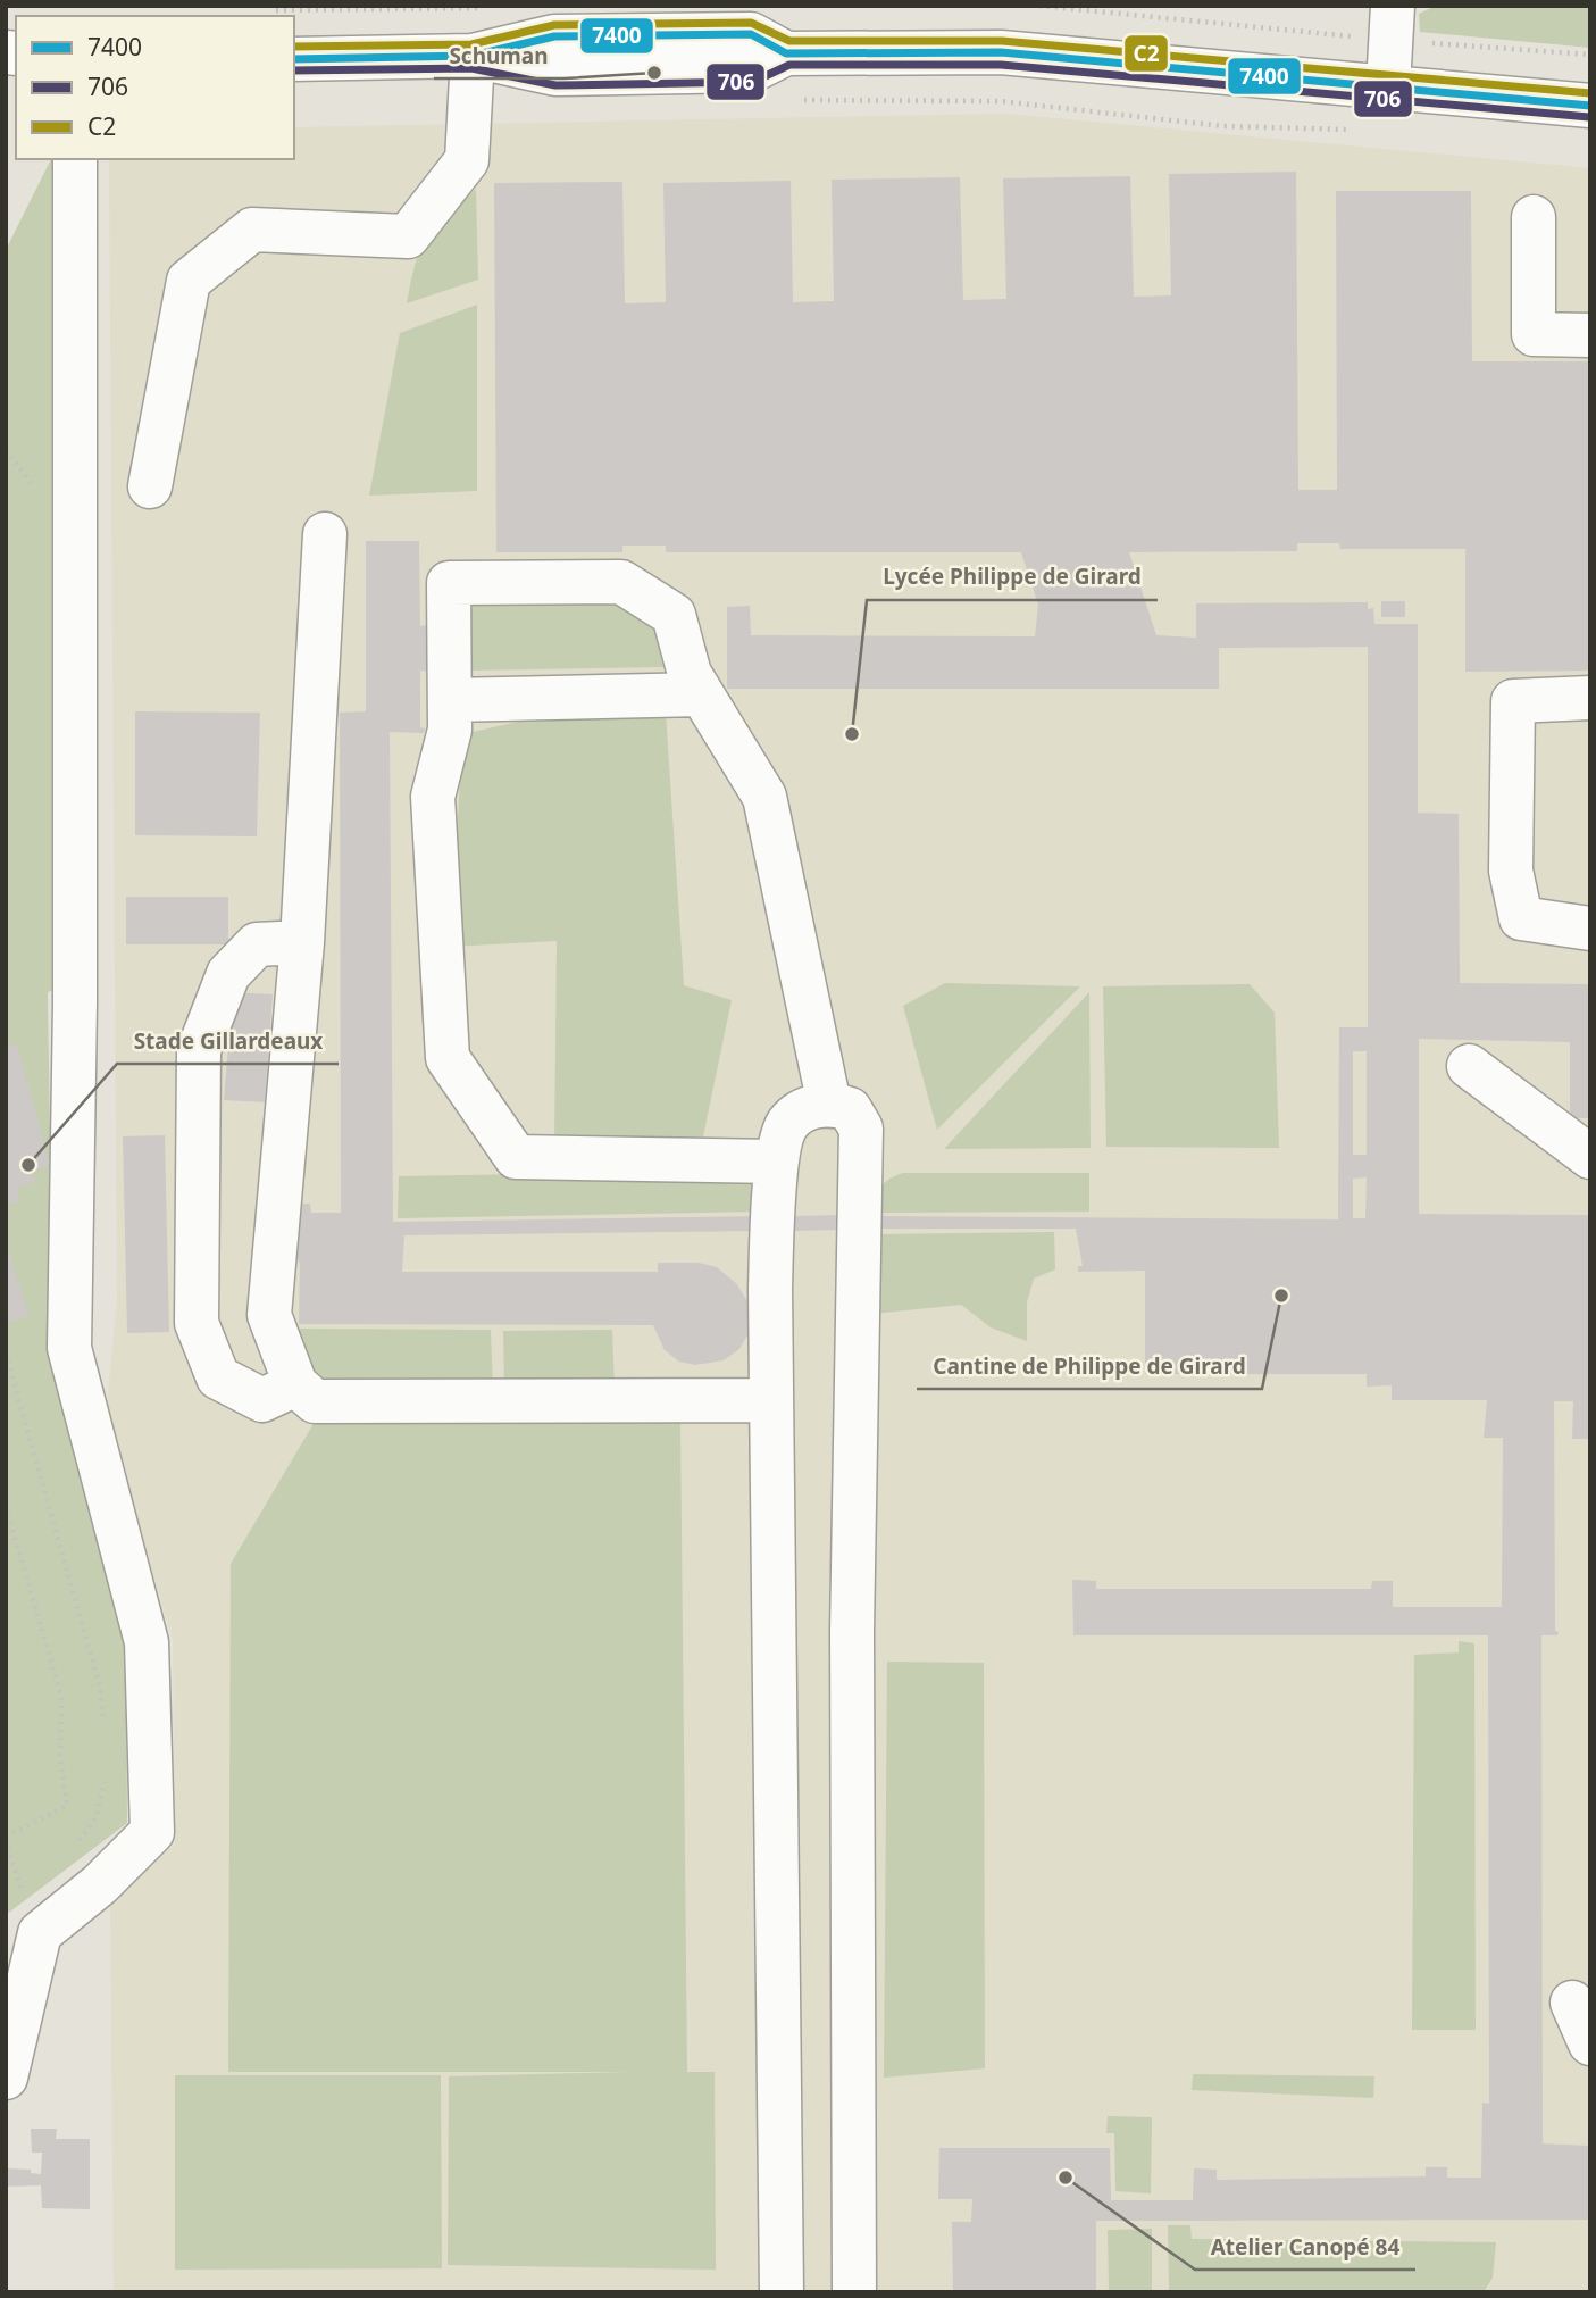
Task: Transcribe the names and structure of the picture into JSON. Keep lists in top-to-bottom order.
{
  "places": [
    "Schuman",
    "Lycée Philippe de Girard",
    "Stade Gillardeaux",
    "Cantine de Philippe de Girard",
    "Atelier Canopé 84"
  ],
  "lines": ["transit line C2", "transit line 7400", "transit line 706"],
  "legend": ["7400", "706", "C2"]
}
